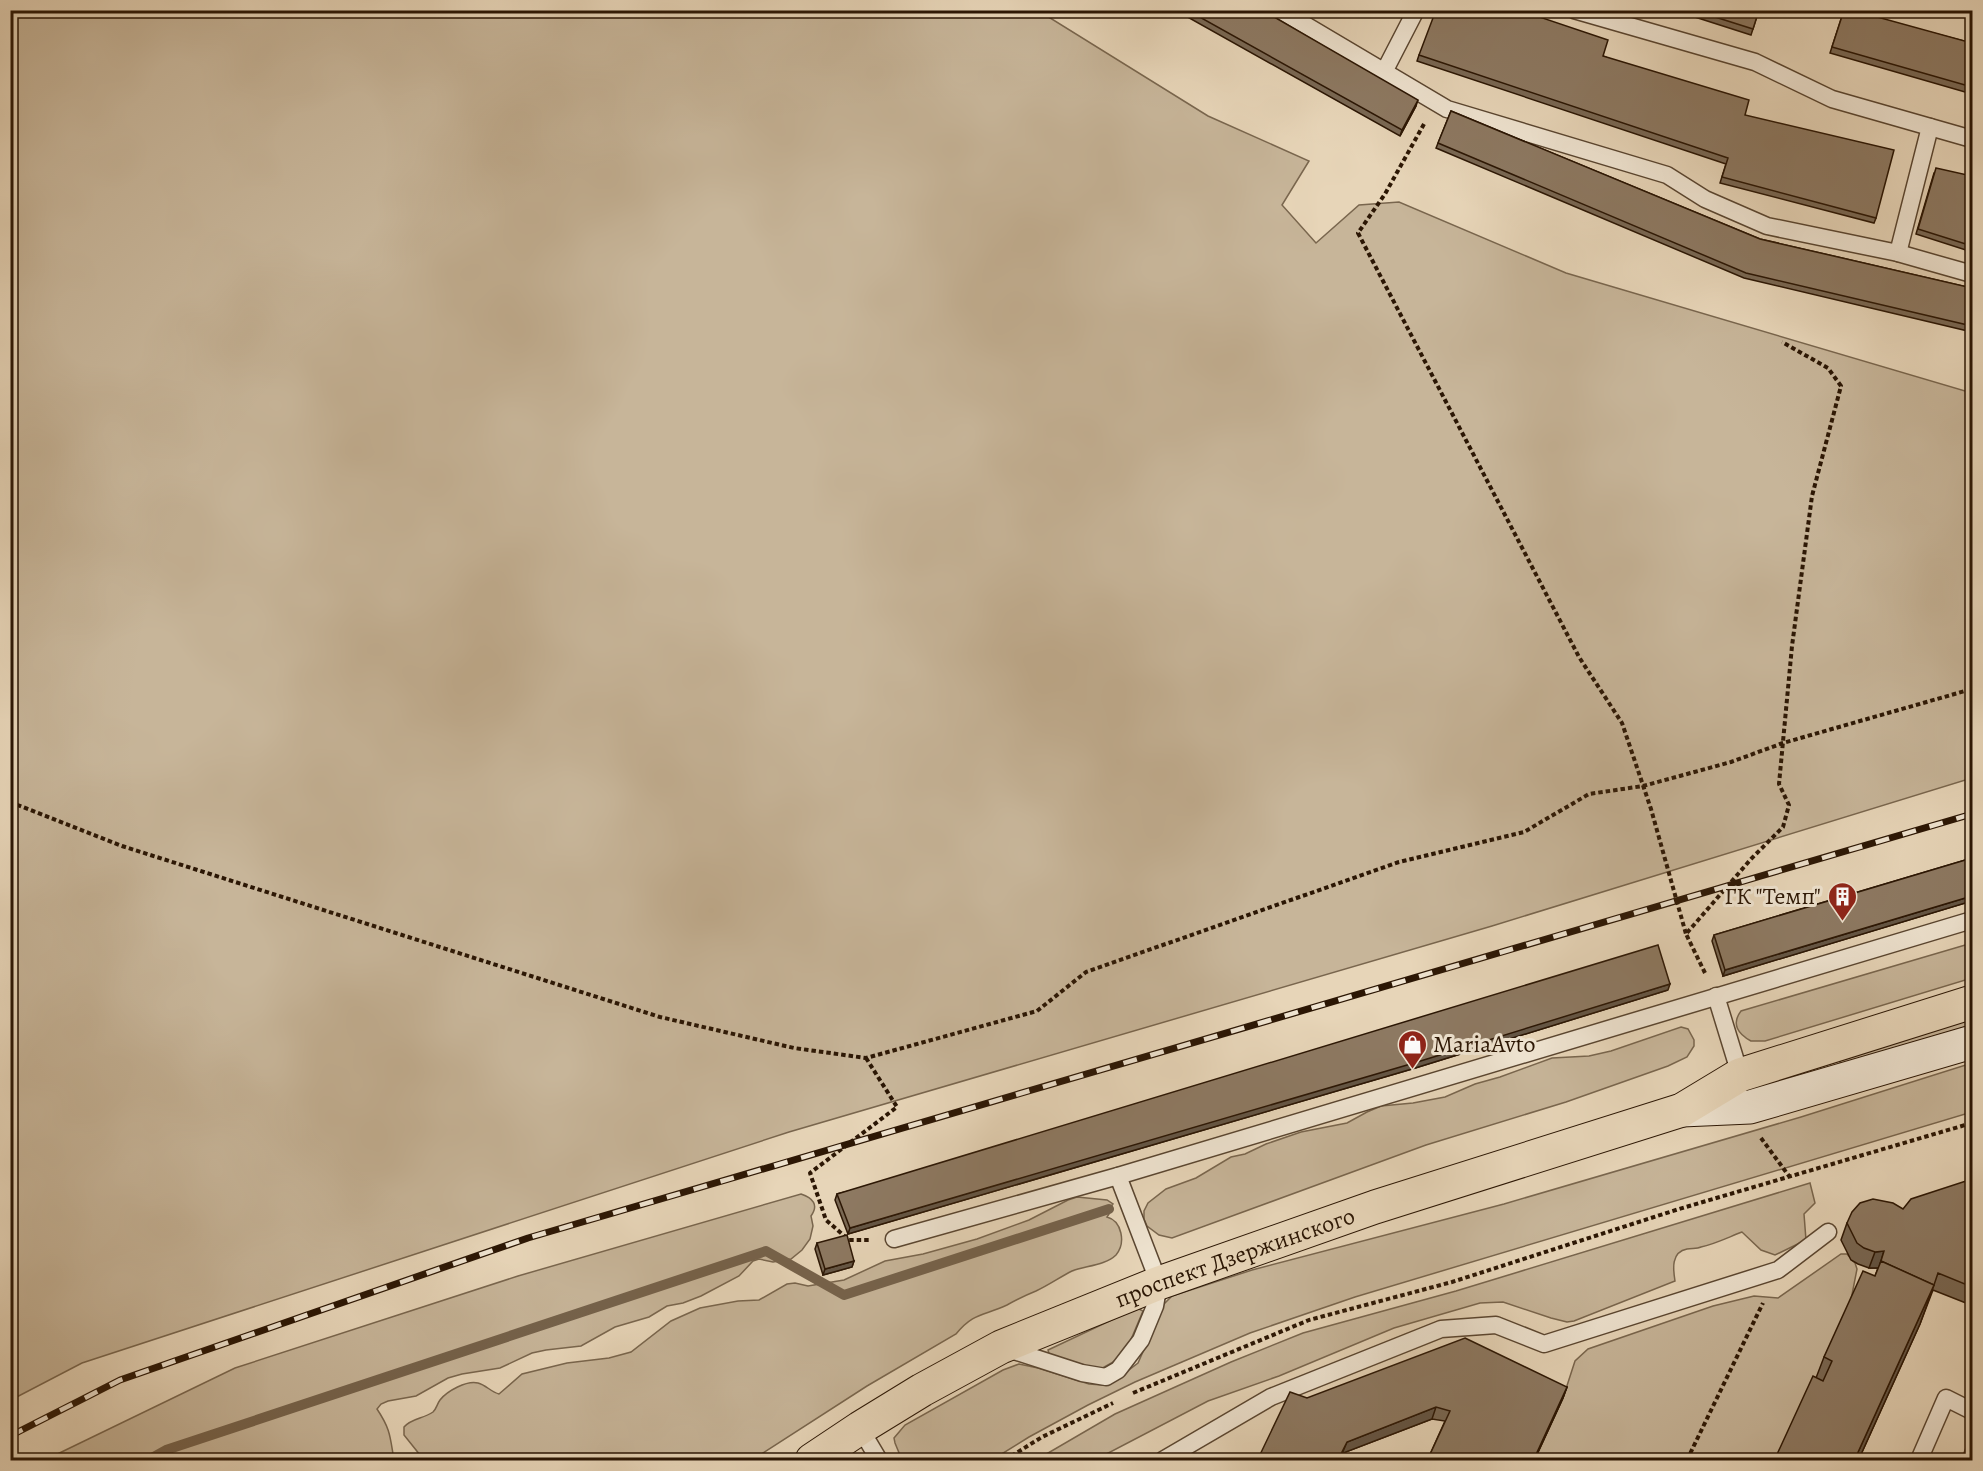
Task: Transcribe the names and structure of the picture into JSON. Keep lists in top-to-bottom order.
{
  "streets": {
    "main road": ["проспект Дзержинского"]
  },
  "places": {
    "building": ["ГК \"Темп\""],
    "shop": ["MariaAvto"]
  }
}
